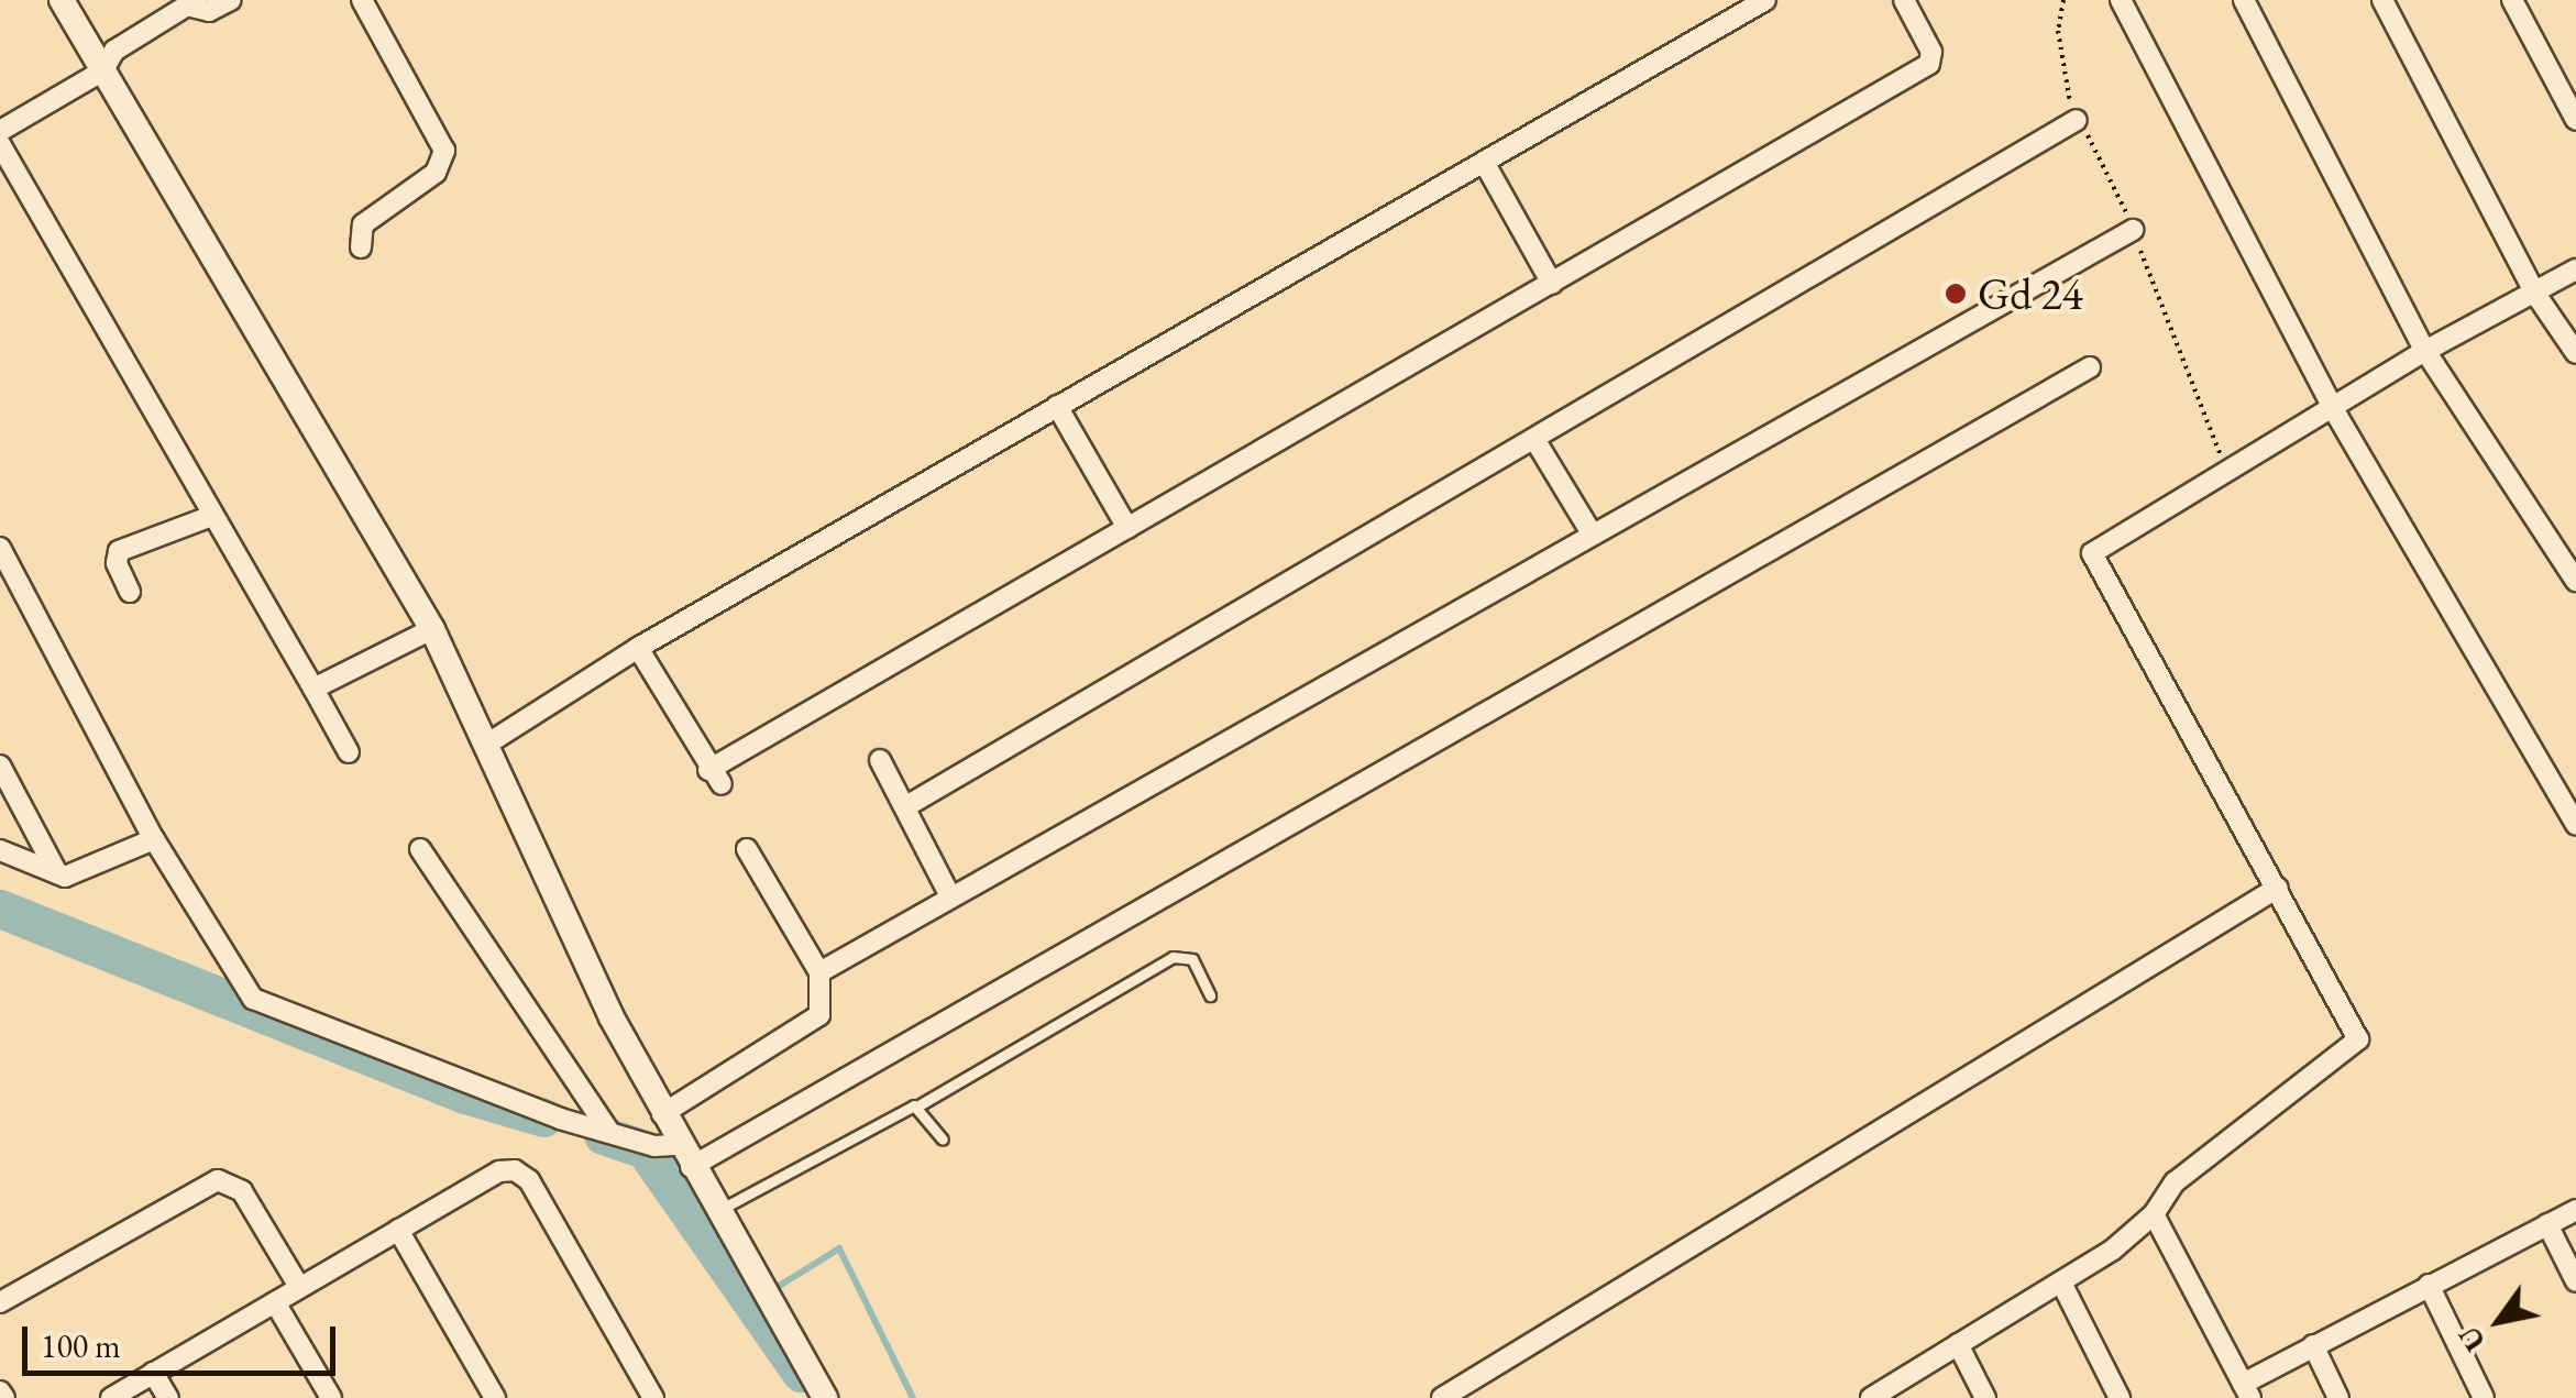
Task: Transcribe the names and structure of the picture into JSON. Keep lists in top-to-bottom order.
{
  "places": ["Gd 24"],
  "scale_bar": "100 m",
  "north": "bottom left"
}
